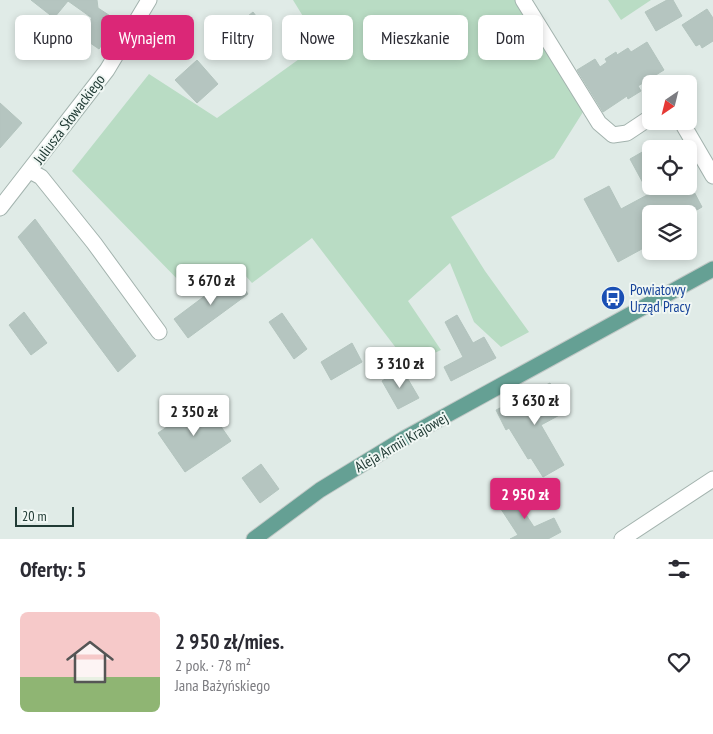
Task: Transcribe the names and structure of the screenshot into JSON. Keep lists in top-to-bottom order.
{
  "streets": {
    "main road": ["Aleja Armii Krajowej"],
    "street": ["Juliusza Słowackiego"]
  },
  "places": {
    "bus stop": ["Powiatowy Urząd Pracy"]
  },
  "scale_bar": "20 m",
  "north": "bottom left",
  "page": {
    "chip": [
      "Kupno",
      "Wynajem",
      "Filtry",
      "Nowe",
      "Mieszkanie",
      "Dom"
    ],
    "price": [
      "3 670 zł",
      "3 310 zł",
      "3 630 zł",
      "2 350 zł",
      "2 950 zł"
    ],
    "scale": "20 m",
    "heading": "Oferty: 5",
    "list": [
      {
        "name": "2 950 zł/mies.",
        "note": "2 pok. · 78 m² · Jana Bażyńskiego"
      }
    ]
  }
}
